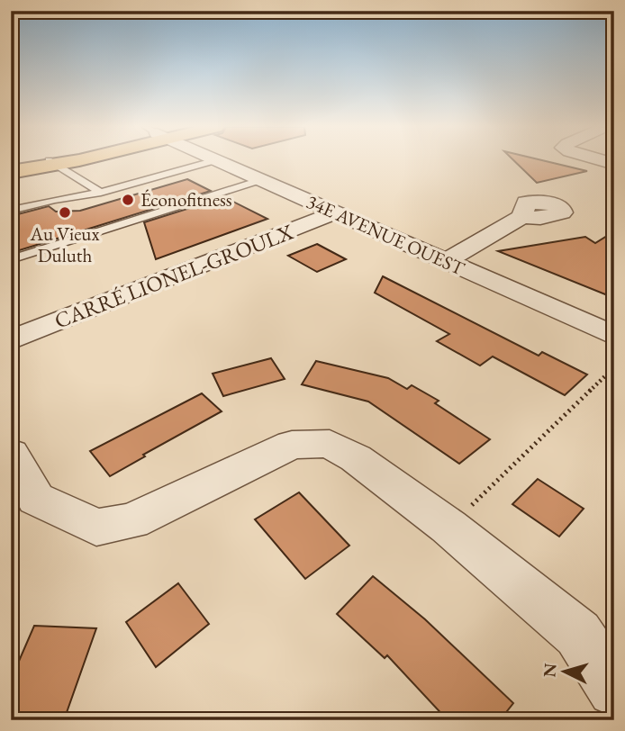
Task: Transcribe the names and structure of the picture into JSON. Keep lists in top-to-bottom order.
{
  "streets": {
    "street": ["34E AVENUE OUEST", "CARRÉ LIONEL-GROULX"]
  },
  "crossings": [
    ["34E AVENUE OUEST", "CARRÉ LIONEL-GROULX"]
  ],
  "places": ["Éconofitness", "Au Vieux Duluth"],
  "north": "left"
}
